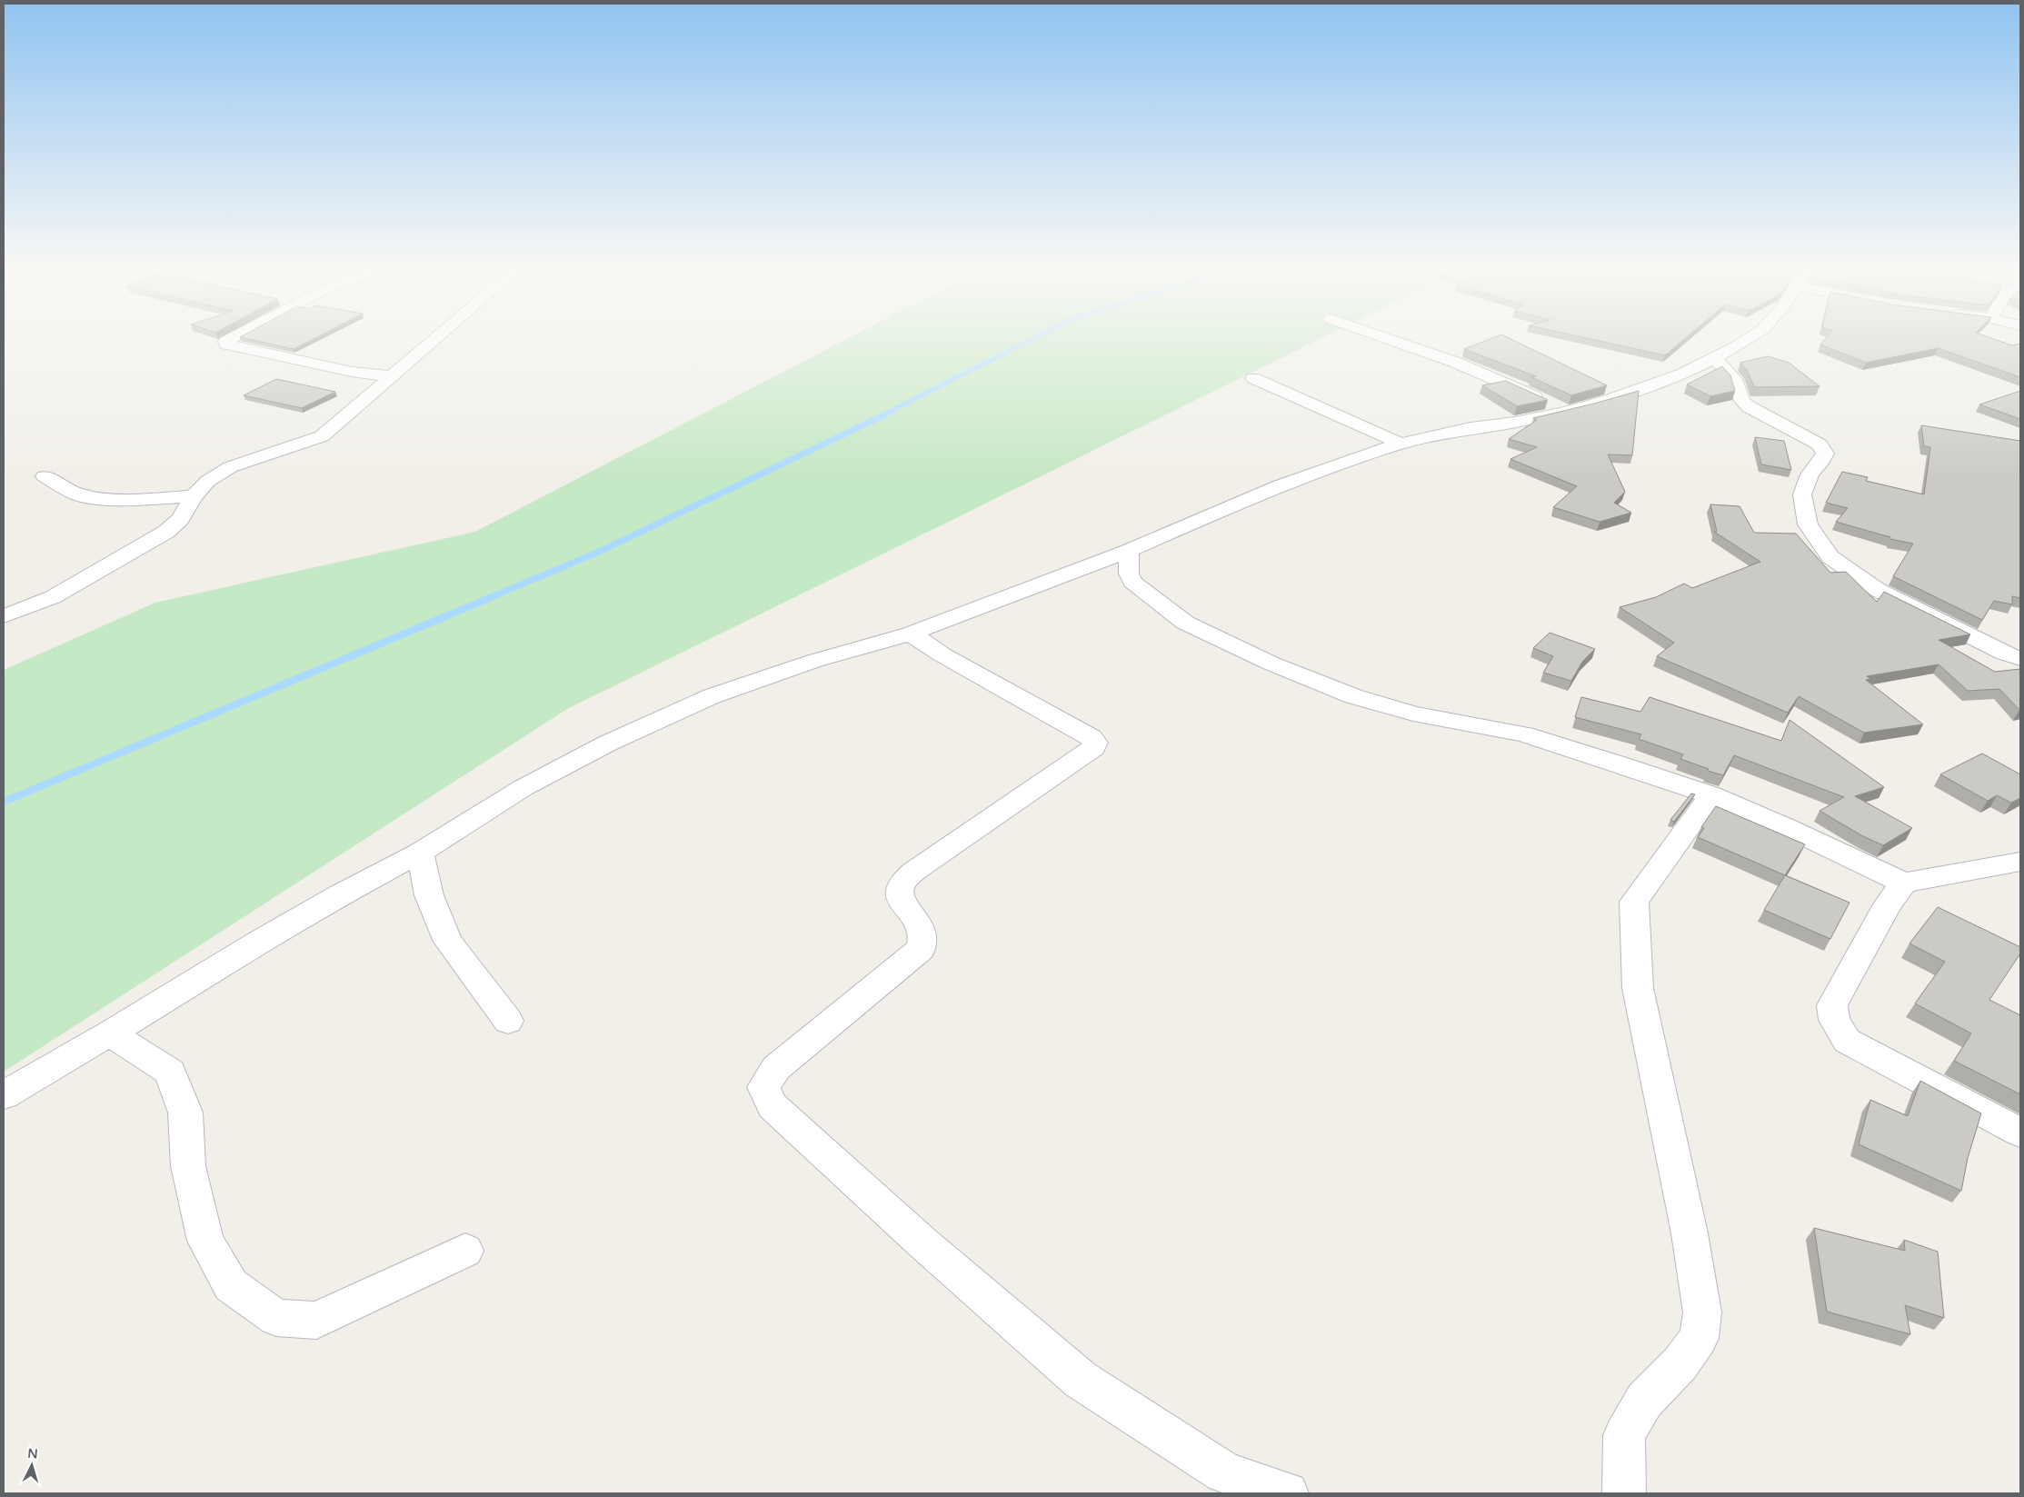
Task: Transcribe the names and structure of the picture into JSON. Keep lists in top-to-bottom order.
{
  "north": "top"
}
